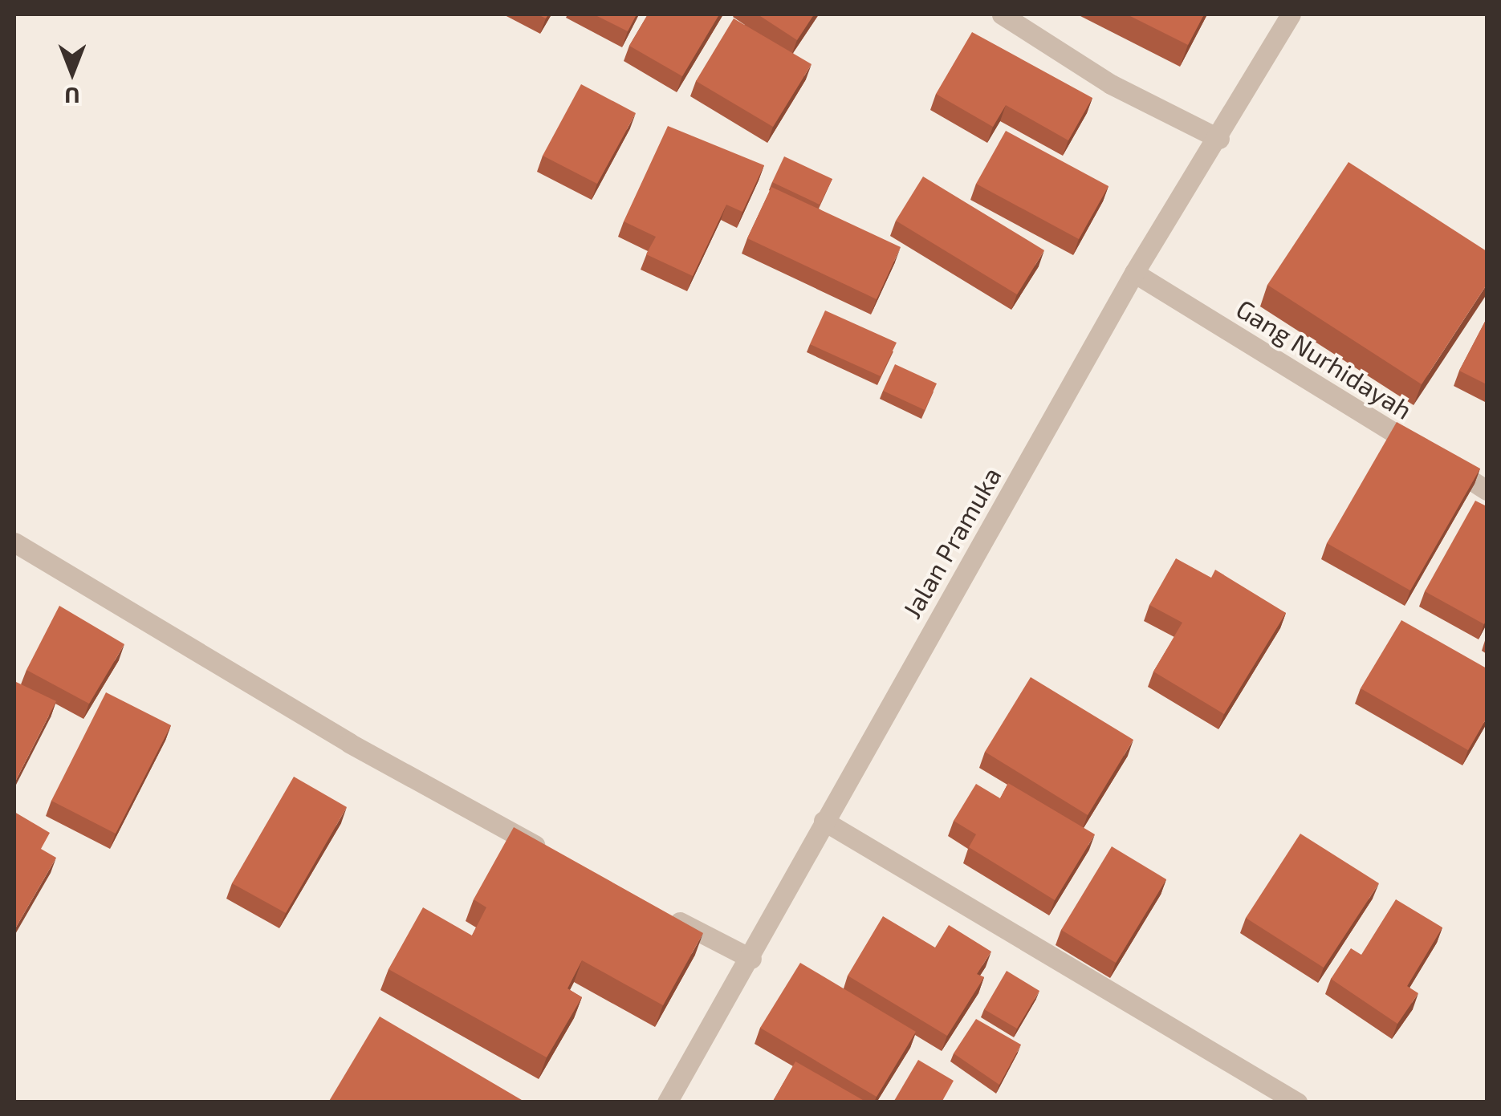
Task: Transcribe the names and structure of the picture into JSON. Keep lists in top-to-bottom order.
{
  "streets": {
    "street": ["Gang Nurhidayah", "Jalan Pramuka"]
  },
  "crossings": [
    ["Gang Nurhidayah", "Jalan Pramuka"]
  ],
  "north": "bottom"
}
